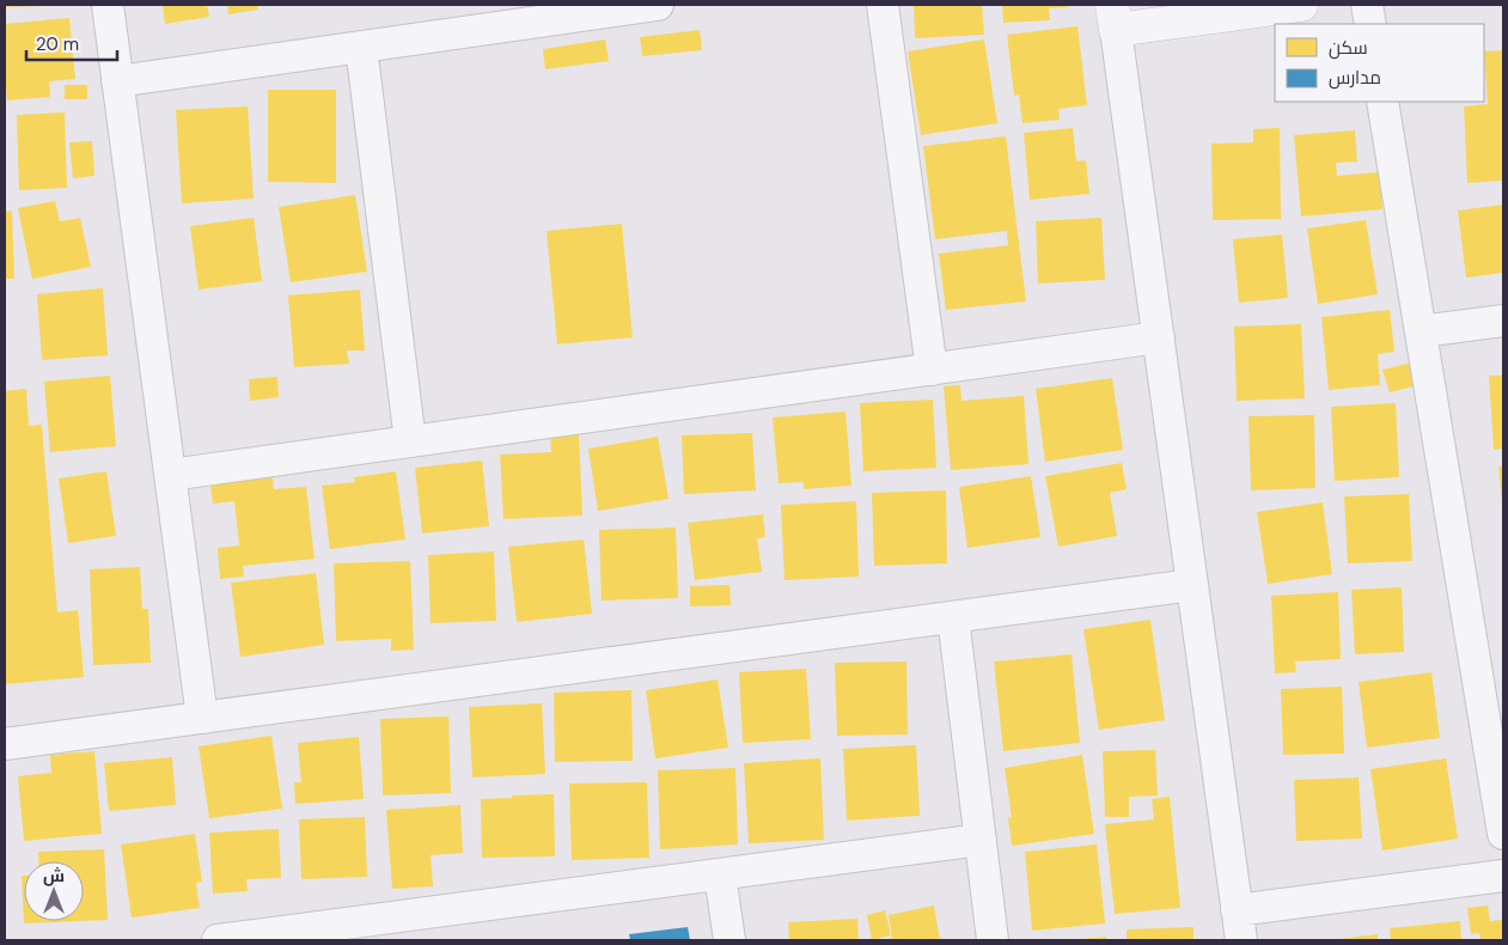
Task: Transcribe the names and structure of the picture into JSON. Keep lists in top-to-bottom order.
{
  "legend": ["سكن", "مدارس"],
  "scale_bar": "20 m",
  "north": "top"
}
